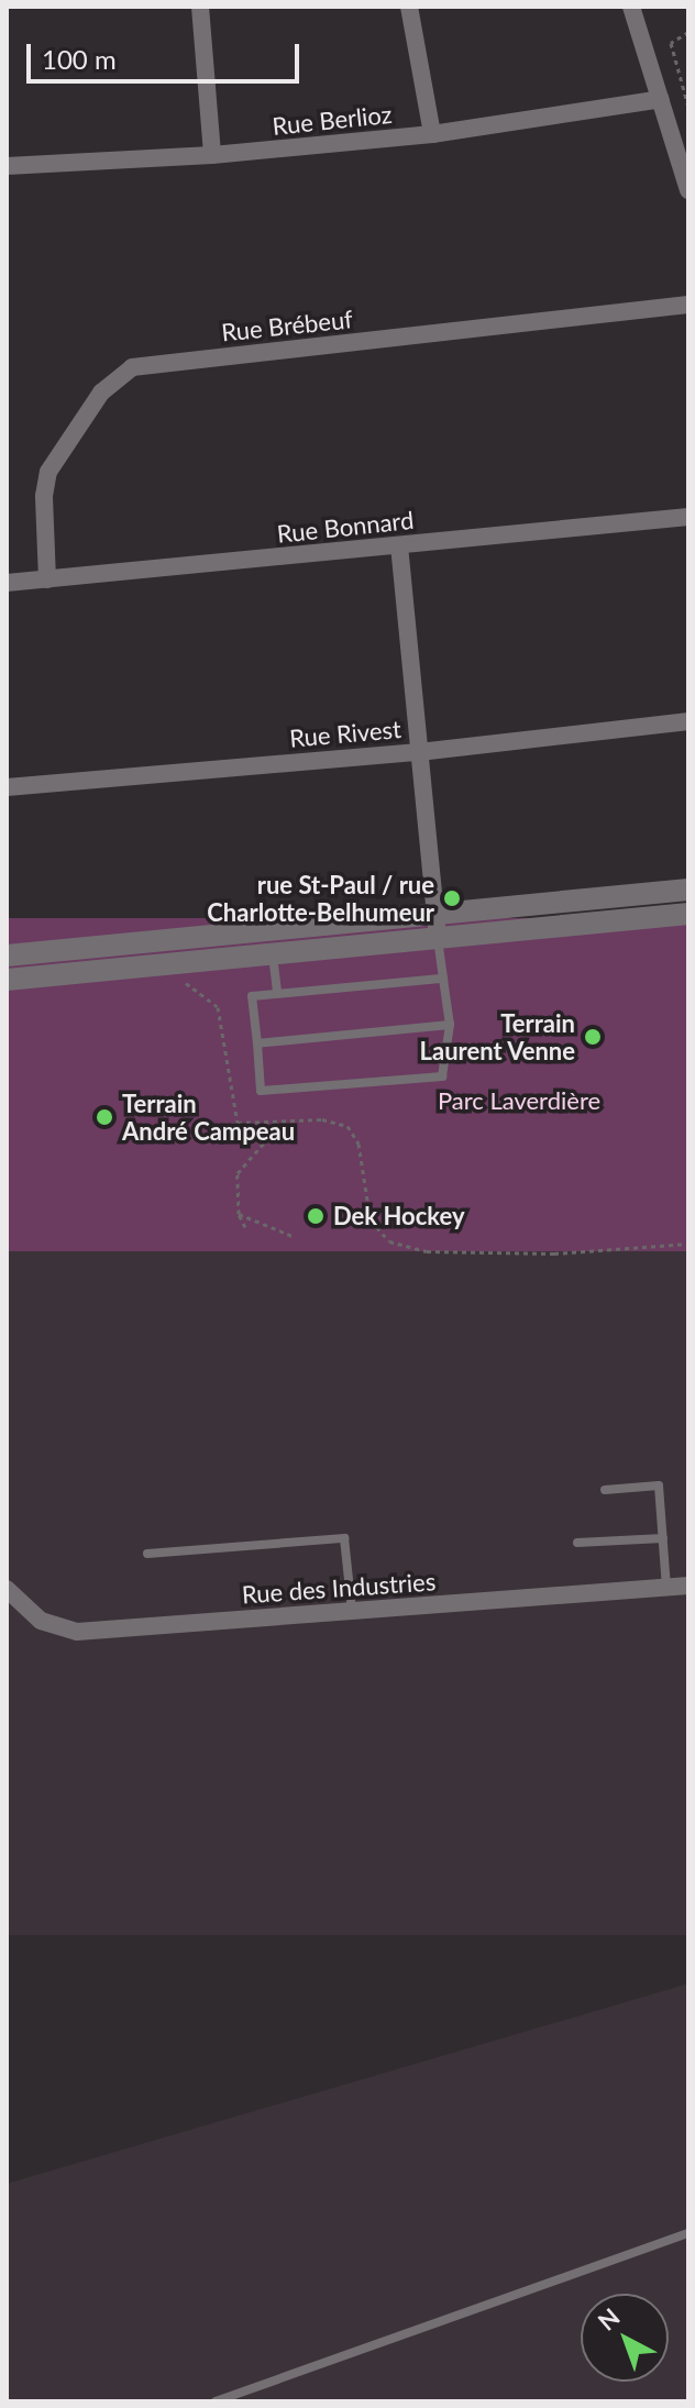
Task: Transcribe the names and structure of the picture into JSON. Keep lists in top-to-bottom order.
{
  "streets": {
    "street": [
      "Rue Berlioz",
      "Rue Brébeuf",
      "Rue Bonnard",
      "Rue Rivest",
      "Rue des Industries"
    ]
  },
  "crossings": [
    ["Rue Brébeuf", "Rue Bonnard"]
  ],
  "parks": ["Parc Laverdière"],
  "places": [
    "rue St-Paul / rue Charlotte-Belhumeur",
    "Terrain Laurent Venne",
    "Terrain André Campeau",
    "Dek Hockey"
  ],
  "scale_bar": "100 m",
  "north": "top left"
}
